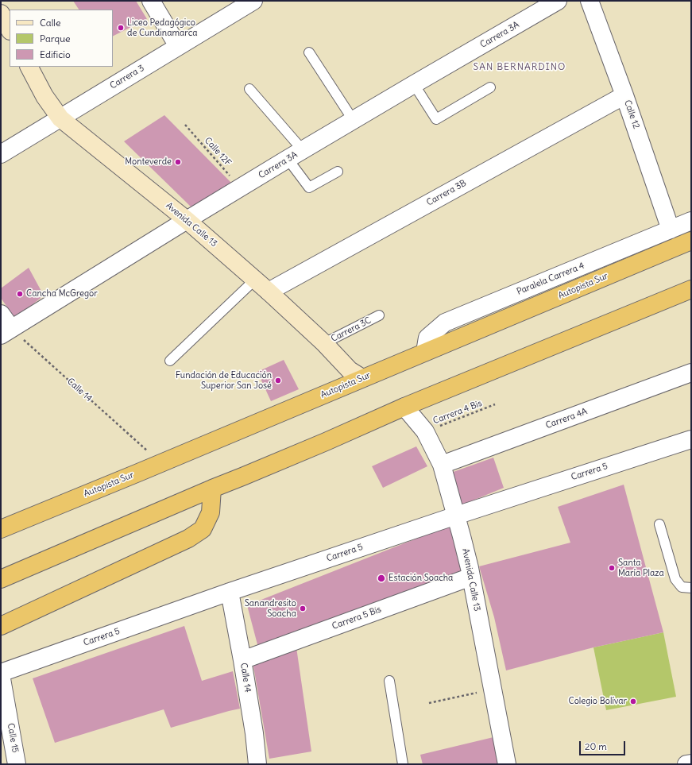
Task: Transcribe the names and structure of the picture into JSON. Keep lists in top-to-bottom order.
{
  "streets": {
    "highway": ["Autopista Sur"],
    "main road": ["Avenida Calle 13"],
    "street": [
      "Carrera 3A",
      "Carrera 3",
      "Calle 12",
      "Carrera 3B",
      "Paralela Carrera 4",
      "Calle 14",
      "Carrera 4A",
      "Carrera 5",
      "Carrera 5 Bis",
      "Calle 15"
    ],
    "lane": ["Carrera 3C"],
    "path": ["Calle 12F", "Carrera 4 Bis"]
  },
  "crossings": [
    ["Carrera 3A", "Calle 12F"],
    ["Carrera 3A", "Avenida Calle 13"],
    ["Carrera 3A", "Calle 14"],
    ["Carrera 3", "Avenida Calle 13"],
    ["Calle 12", "Carrera 3B"],
    ["Calle 12", "Paralela Carrera 4"],
    ["Carrera 3B", "Avenida Calle 13"],
    ["Avenida Calle 13", "Autopista Sur"],
    ["Avenida Calle 13", "Carrera 3C"],
    ["Avenida Calle 13", "Carrera 4 Bis"],
    ["Avenida Calle 13", "Carrera 4A"],
    ["Avenida Calle 13", "Carrera 5"],
    ["Avenida Calle 13", "Carrera 5 Bis"],
    ["Paralela Carrera 4", "Autopista Sur"],
    ["Autopista Sur", "Calle 14"],
    ["Calle 14", "Carrera 5"],
    ["Calle 14", "Carrera 5 Bis"],
    ["Carrera 5", "Calle 15"]
  ],
  "districts": ["SAN BERNARDINO"],
  "places": [
    "Liceo Pedagógico de Cundinamarca",
    "Monteverde",
    "Cancha McGregor",
    "Fundación de Educación Superior San José",
    "Santa María Plaza",
    "Estación Soacha",
    "Sanandresito Soacha",
    "Colegio Bolívar"
  ],
  "legend": ["Calle", "Parque", "Edificio"],
  "scale_bar": "20 m"
}
